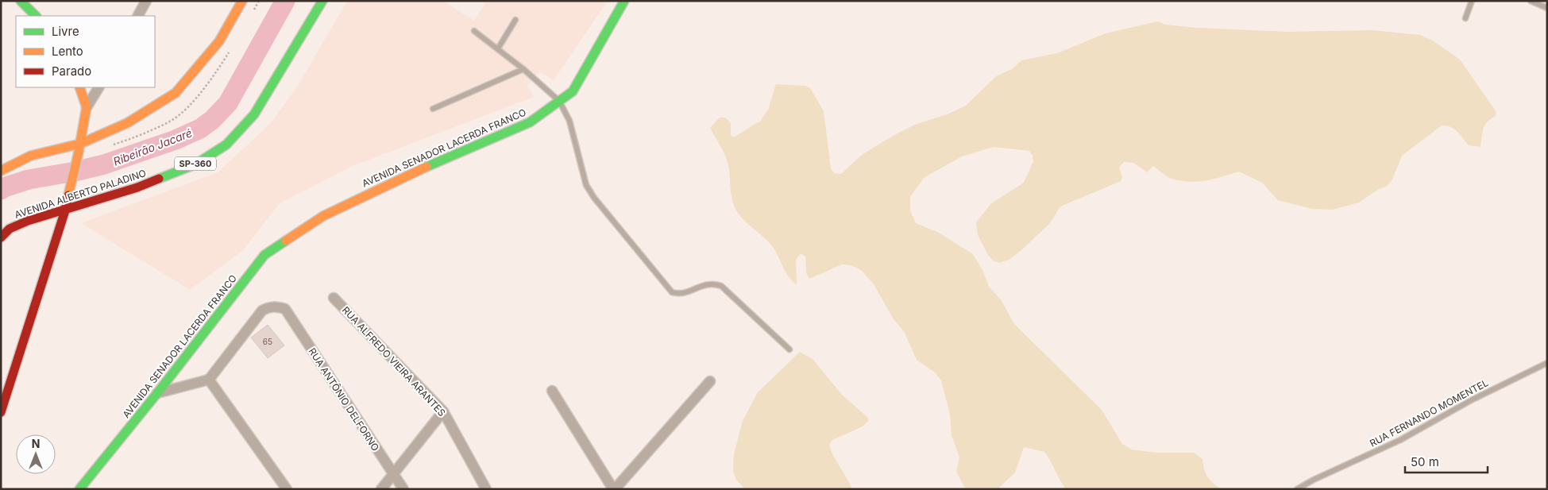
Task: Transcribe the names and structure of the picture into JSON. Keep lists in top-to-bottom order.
{
  "streets": {
    "main road": ["AVENIDA SENADOR LACERDA FRANCO", "SP-360", "AVENIDA ALBERTO PALADINO"],
    "street": ["RUA ALFREDO VIEIRA ARANTES", "RUA ANTÔNIO DELFORNO"],
    "lane": ["RUA FERNANDO MOMENTEL"]
  },
  "water": ["Ribeirão Jacaré"],
  "house_numbers": ["65"],
  "legend": ["Livre", "Lento", "Parado"],
  "scale_bar": "50 m",
  "north": "top"
}
